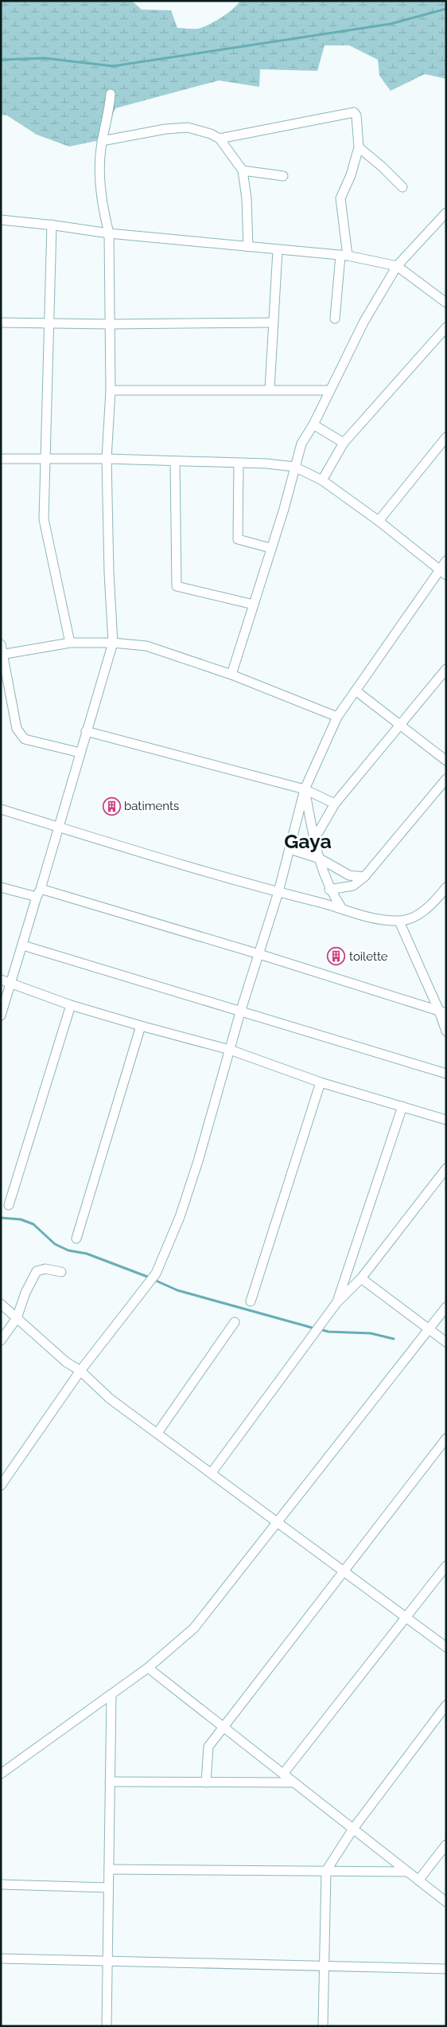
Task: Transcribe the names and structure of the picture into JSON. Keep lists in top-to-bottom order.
{
  "districts": ["Gaya"],
  "places": {
    "building": ["batiments", "toilette"]
  }
}
